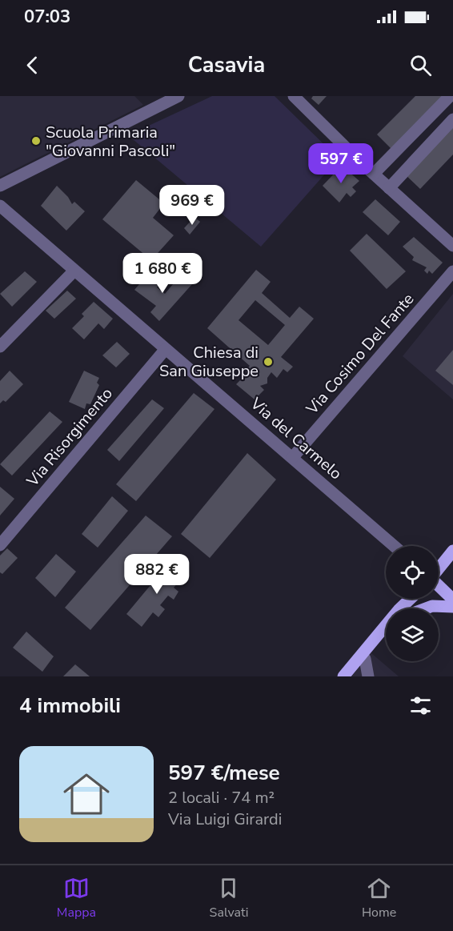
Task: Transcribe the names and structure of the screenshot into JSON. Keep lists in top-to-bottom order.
{
  "streets": {
    "street": ["Via Cosimo Del Fante", "Via Risorgimento", "Via del Carmelo"]
  },
  "crossings": [
    ["Via Cosimo Del Fante", "Via del Carmelo"],
    ["Via Risorgimento", "Via del Carmelo"]
  ],
  "places": ["Scuola Primaria \"Giovanni Pascoli\"", "Chiesa di San Giuseppe"],
  "page": {
    "status": "07:03",
    "header": "Casavia",
    "price": [
      "597 €",
      "969 €",
      "1 680 €",
      "882 €"
    ],
    "heading": "4 immobili",
    "list": [
      {
        "name": "597 €/mese",
        "note": "2 locali · 74 m² · Via Luigi Girardi"
      }
    ],
    "tabs": ["Mappa", "Salvati", "Home"]
  }
}
